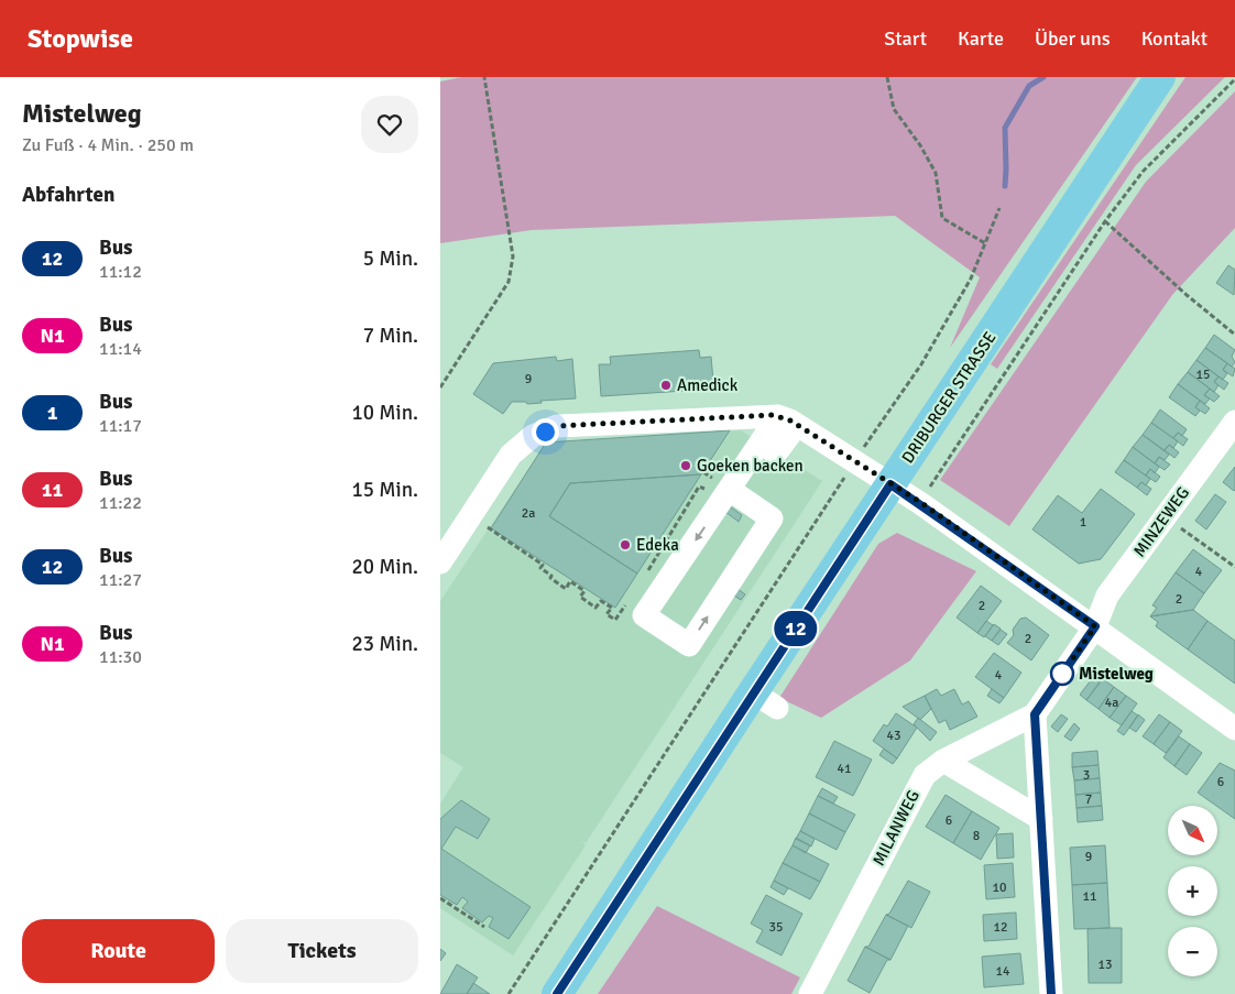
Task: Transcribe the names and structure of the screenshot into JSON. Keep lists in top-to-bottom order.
{
  "streets": {
    "main road": ["DRIBURGER STRASSE"],
    "street": ["MINZEWEG", "MILANWEG"]
  },
  "places": [
    "Amedick",
    "Goeken backen",
    "Edeka",
    "Mistelweg"
  ],
  "lines": ["bus line 12"],
  "house_numbers": [
    "15",
    "9",
    "2a",
    "1",
    "4",
    "2",
    "2",
    "2",
    "4",
    "4a",
    "43",
    "41",
    "3",
    "6",
    "7",
    "6",
    "8",
    "9",
    "10",
    "11",
    "35",
    "12",
    "13",
    "14"
  ],
  "north": "bottom right",
  "page": {
    "header": "Stopwise",
    "nav": [
      "Start",
      "Karte",
      "Über uns",
      "Kontakt"
    ],
    "heading": [
      ["Mistelweg", "Zu Fuß · 4 Min. · 250 m"],
      "Abfahrten"
    ],
    "on_map": "12",
    "list": [
      {
        "mark": "12",
        "name": "Bus",
        "note": "11:12",
        "value": "5 Min."
      },
      {
        "mark": "N1",
        "name": "Bus",
        "note": "11:14",
        "value": "7 Min."
      },
      {
        "mark": "1",
        "name": "Bus",
        "note": "11:17",
        "value": "10 Min."
      },
      {
        "mark": "11",
        "name": "Bus",
        "note": "11:22",
        "value": "15 Min."
      },
      {
        "mark": "12",
        "name": "Bus",
        "note": "11:27",
        "value": "20 Min."
      },
      {
        "mark": "N1",
        "name": "Bus",
        "note": "11:30",
        "value": "23 Min."
      }
    ],
    "map_buttons": ["+", "−"],
    "buttons": ["Route", "Tickets"]
  }
}
